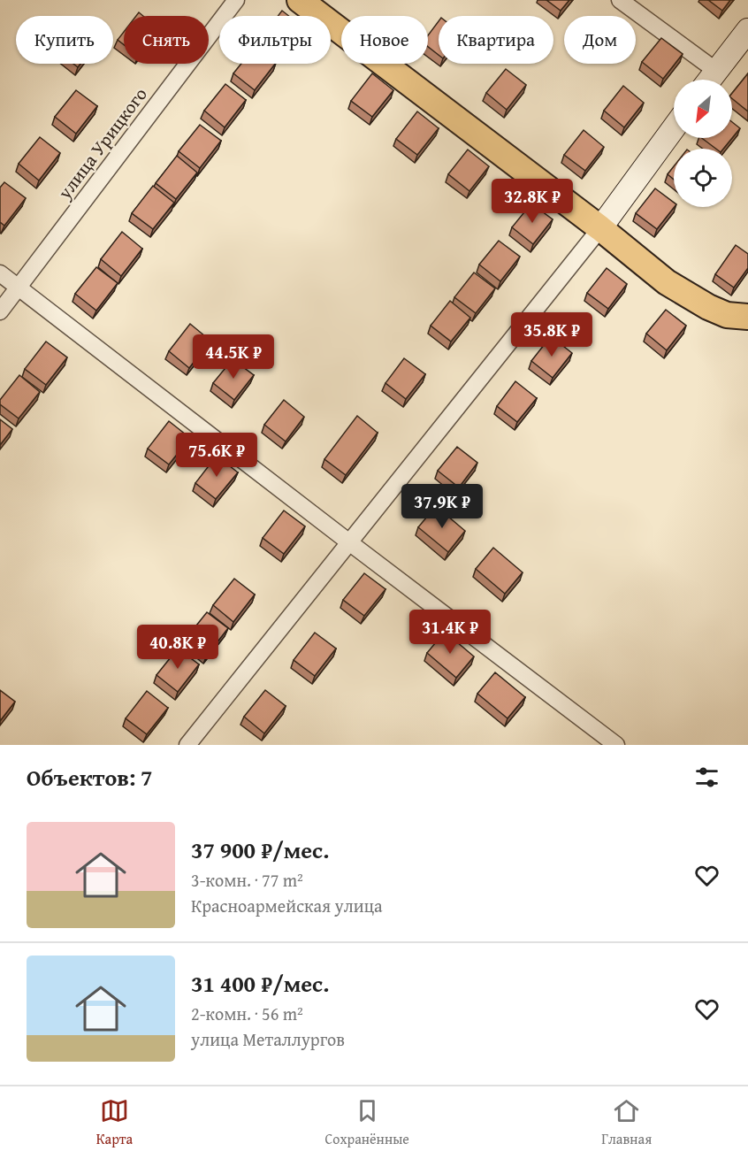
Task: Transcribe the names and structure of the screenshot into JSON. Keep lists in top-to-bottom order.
{
  "streets": {
    "street": ["улица Урицкого"]
  },
  "north": "bottom left",
  "page": {
    "chip": [
      "Купить",
      "Снять",
      "Фильтры",
      "Новое",
      "Квартира",
      "Дом"
    ],
    "price": [
      "32.8K ₽",
      "35.8K ₽",
      "44.5K ₽",
      "75.6K ₽",
      "37.9K ₽",
      "31.4K ₽",
      "40.8K ₽"
    ],
    "heading": "Объектов: 7",
    "list": [
      {
        "name": "37 900 ₽/мес.",
        "note": "3-комн. · 77 m² · Красноармейская улица"
      },
      {
        "name": "31 400 ₽/мес.",
        "note": "2-комн. · 56 m² · улица Металлургов"
      }
    ],
    "tabs": ["Карта", "Сохранённые", "Главная"]
  }
}
